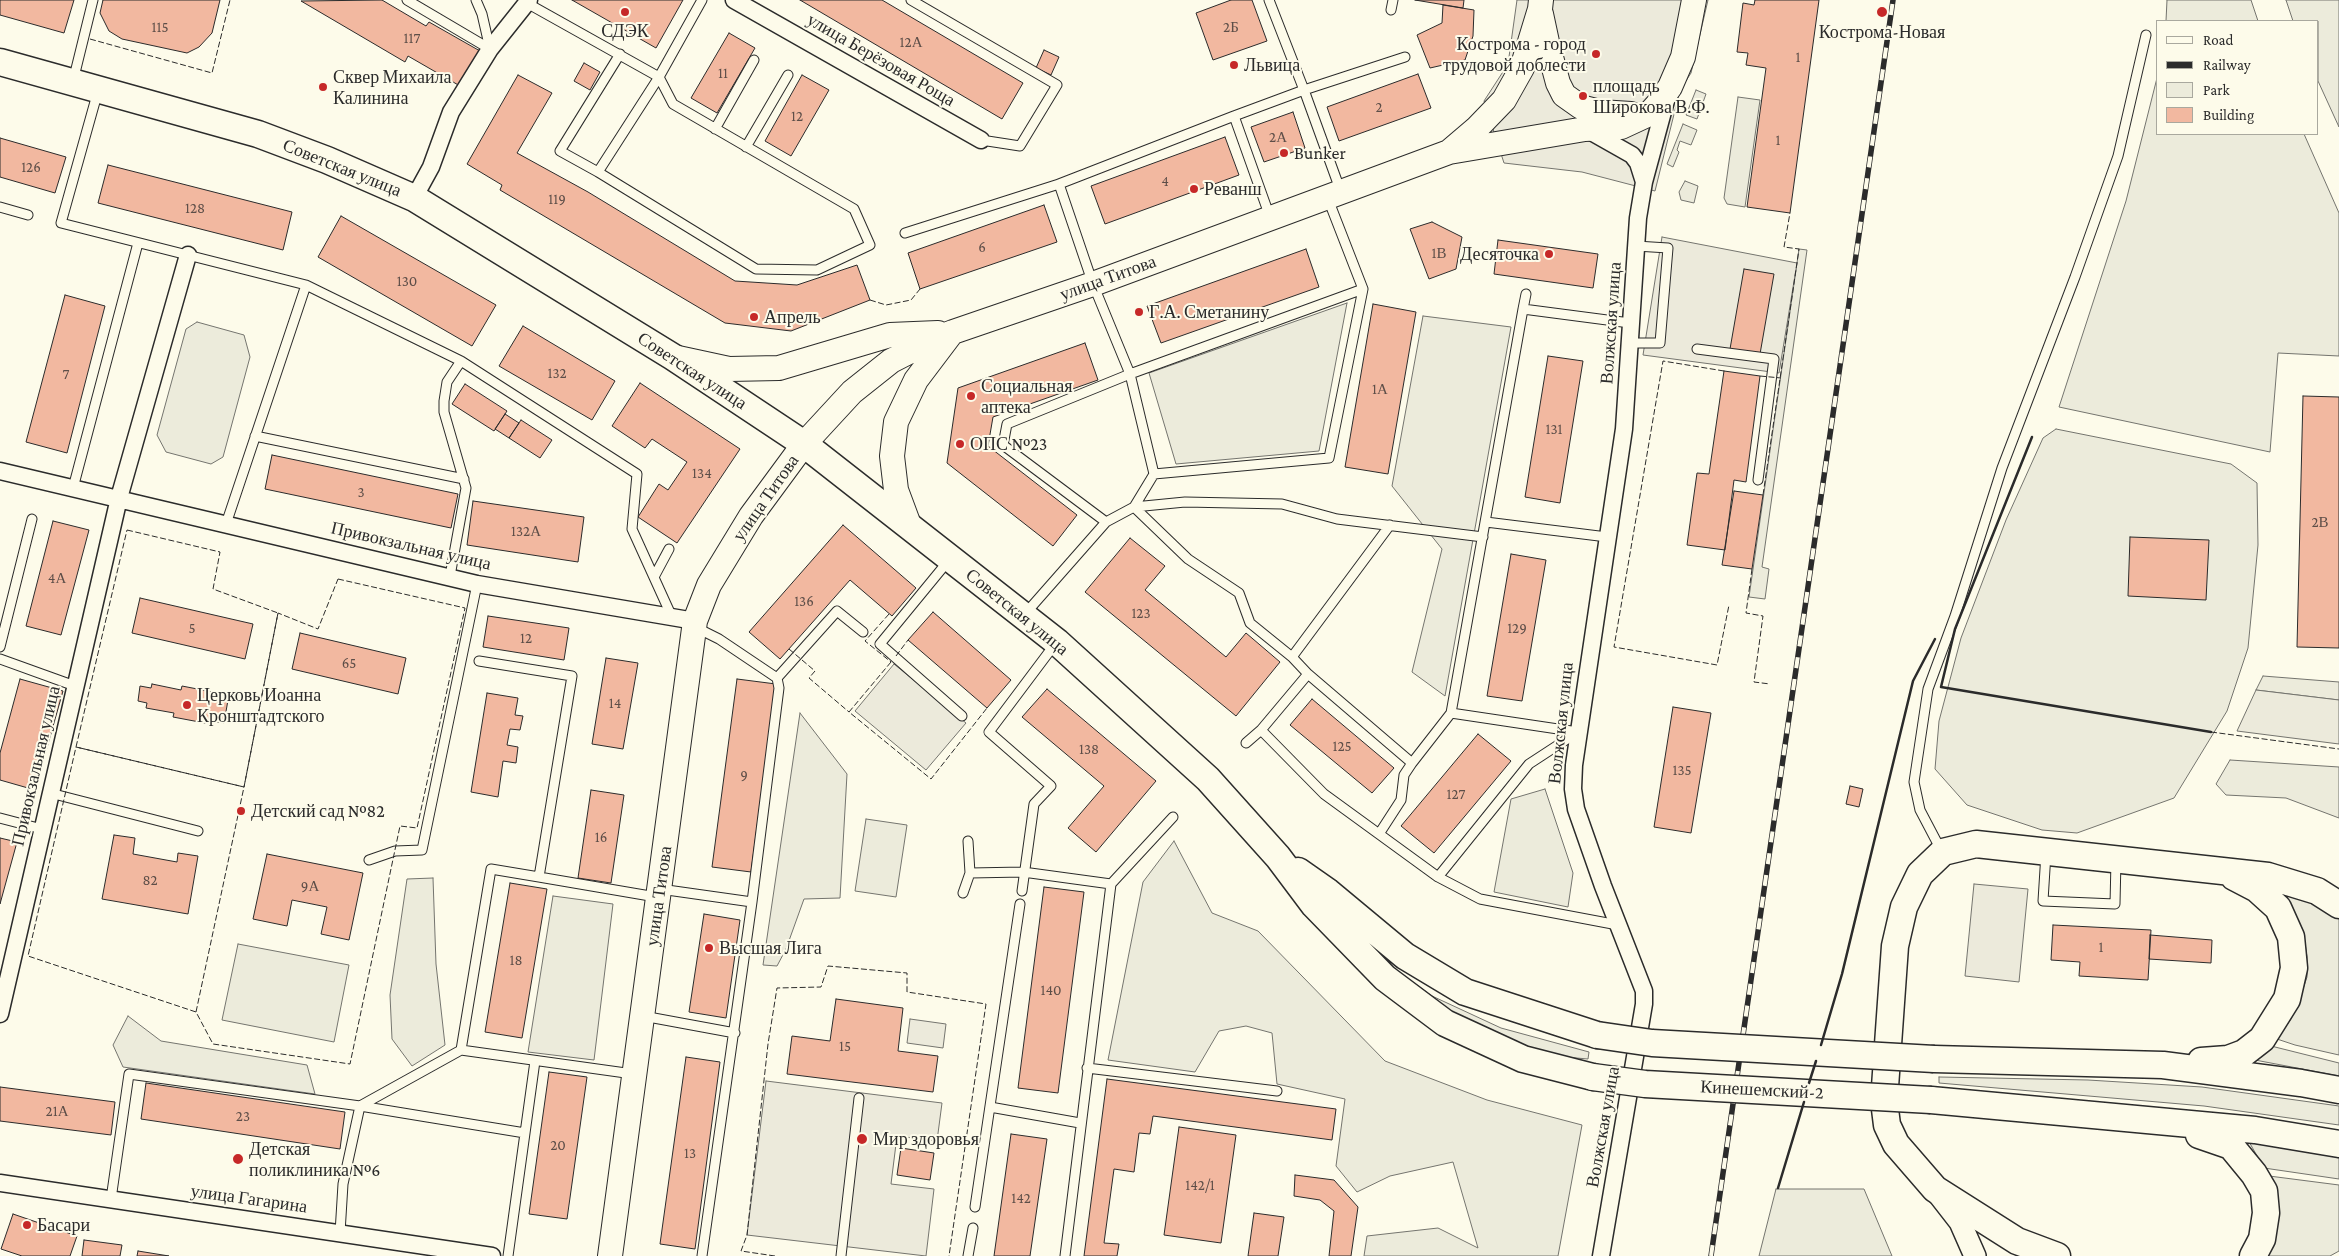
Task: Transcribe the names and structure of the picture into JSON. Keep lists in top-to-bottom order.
{
  "streets": {
    "main road": ["Советская улица", "улица Титова", "Кинешемский-2"],
    "street": [
      "улица Берёзовая Роща",
      "Волжская улица",
      "Привокзальная улица",
      "улица Гагарина"
    ]
  },
  "crossings": [
    ["Советская улица", "улица Титова"],
    ["Советская улица", "Кинешемский-2"],
    ["улица Титова", "Привокзальная улица"]
  ],
  "places": [
    "СДЭК",
    "Кострома-Новая",
    "Кострома - город трудовой доблести",
    "Львица",
    "Сквер Михаила Калинина",
    "площадь Широкова В.Ф.",
    "Bunker",
    "Реванш",
    "Десяточка",
    "Г.А. Сметанину",
    "Апрель",
    "Социальная аптека",
    "ОПС №23",
    "Церковь Иоанна Кронштадтского",
    "Детский сад №82",
    "Высшая Лига",
    "Мир здоровья",
    "Детская поликлиника №6",
    "Басари"
  ],
  "house_numbers": [
    "115",
    "2Б",
    "117",
    "12А",
    "1",
    "11",
    "2",
    "12",
    "2А",
    "1",
    "126",
    "4",
    "119",
    "128",
    "6",
    "1В",
    "130",
    "132",
    "7",
    "1А",
    "131",
    "134",
    "3",
    "2В",
    "132А",
    "4А",
    "136",
    "123",
    "5",
    "129",
    "12",
    "65",
    "14",
    "125",
    "138",
    "135",
    "9",
    "127",
    "16",
    "82",
    "9А",
    "1",
    "18",
    "140",
    "15",
    "21А",
    "23",
    "20",
    "13",
    "142/1",
    "142"
  ],
  "legend": [
    "Road",
    "Railway",
    "Park",
    "Building"
  ]
}
